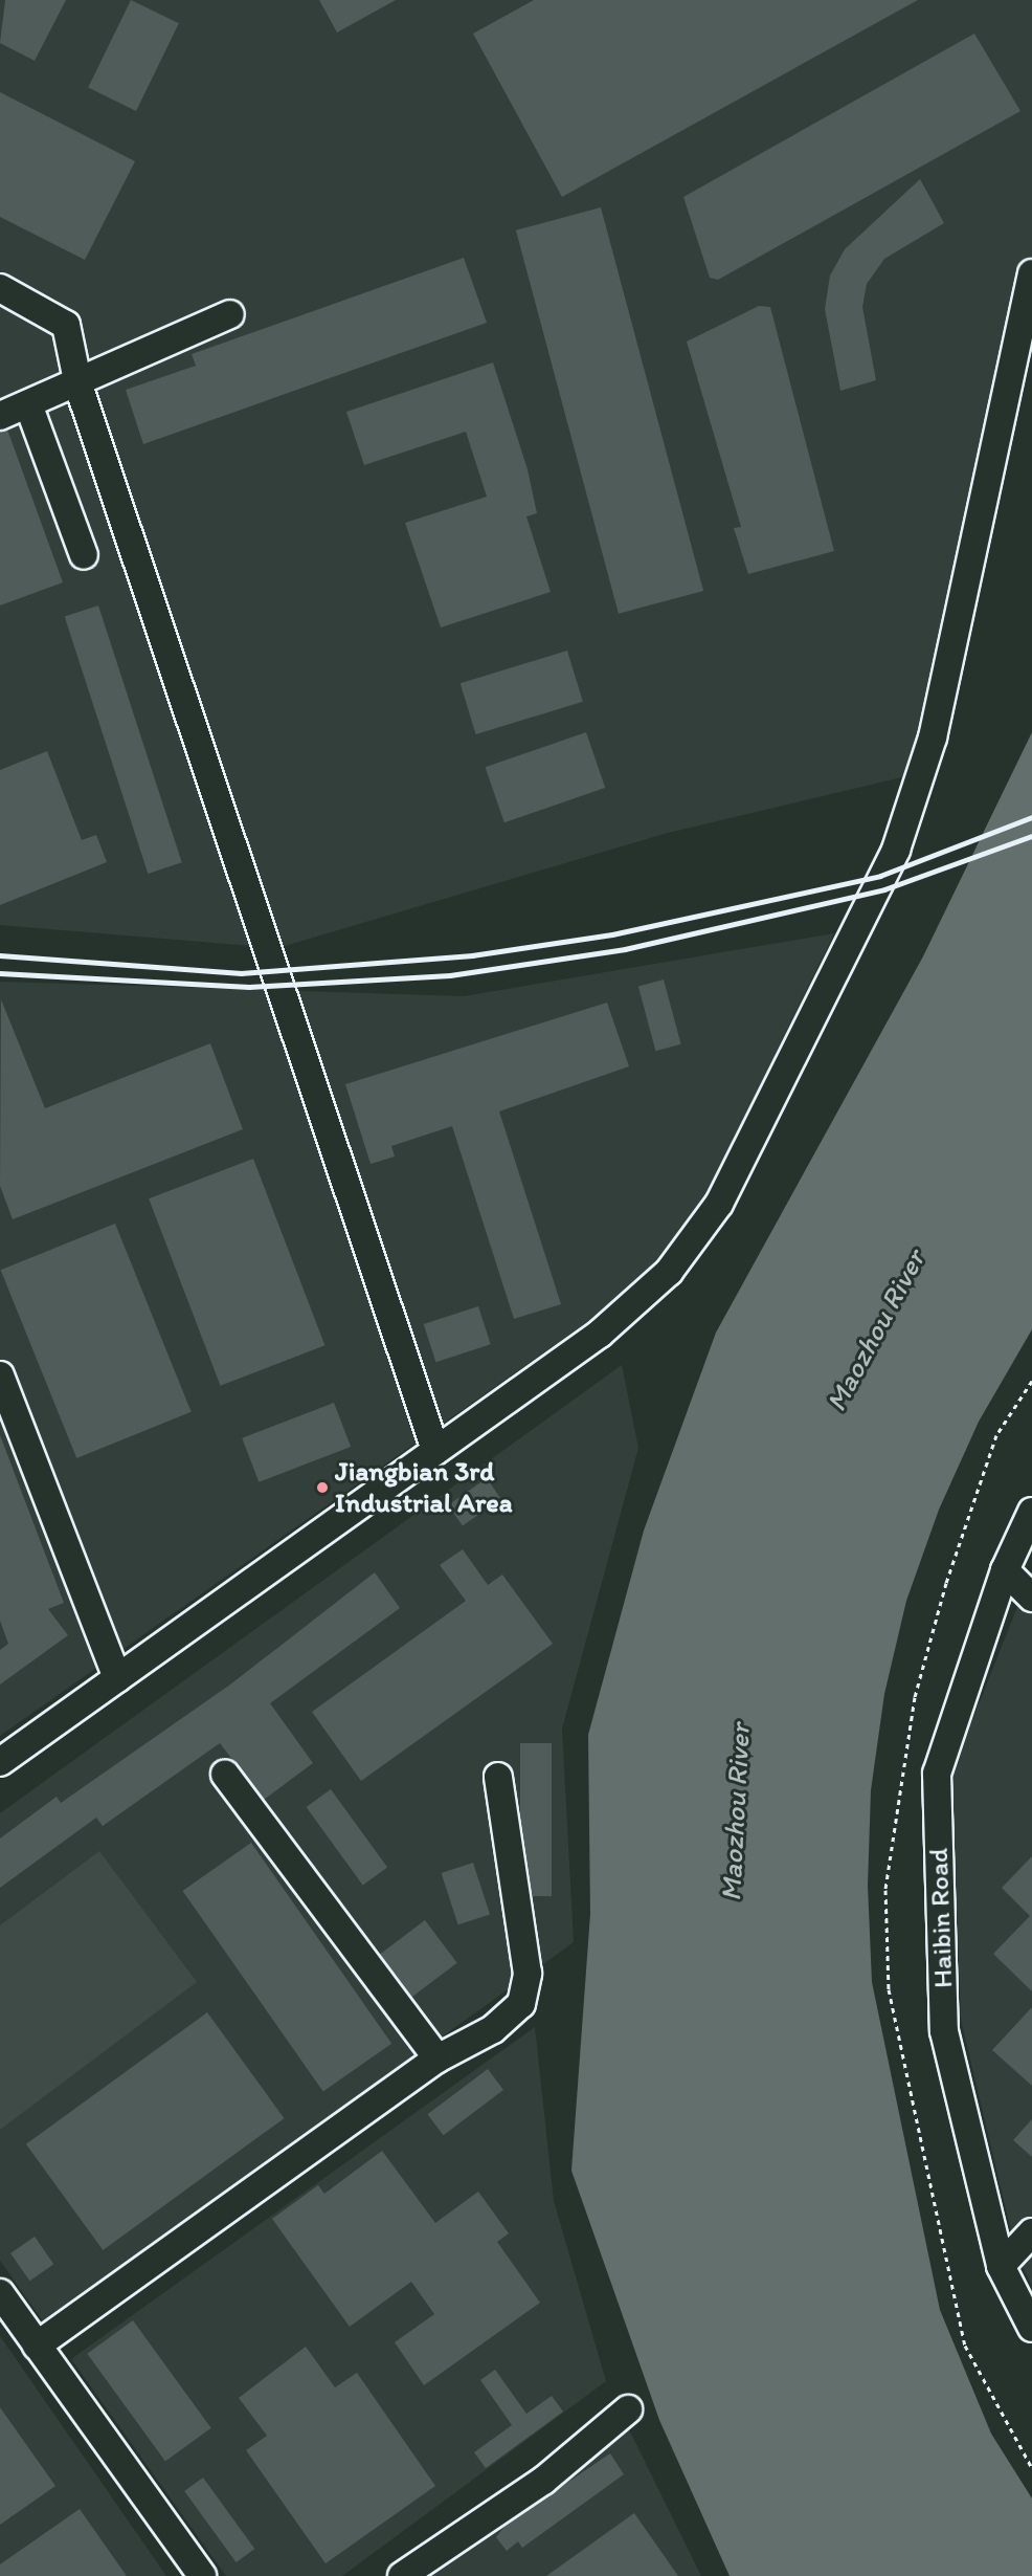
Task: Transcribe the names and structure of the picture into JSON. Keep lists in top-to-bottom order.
{
  "streets": {
    "street": ["Haibin Road"]
  },
  "water": ["Maozhou River"],
  "places": ["Jiangbian 3rd Industrial Area"]
}
